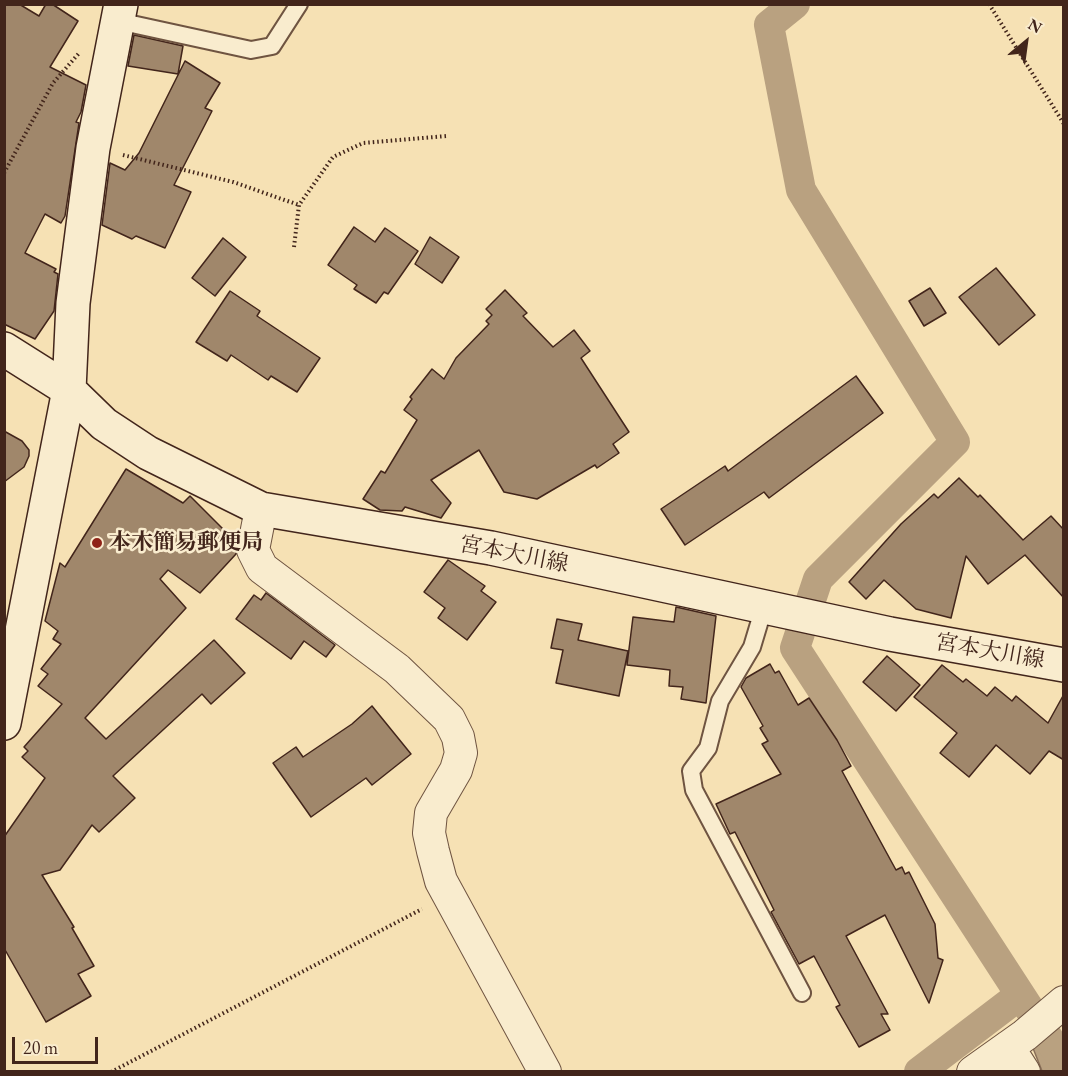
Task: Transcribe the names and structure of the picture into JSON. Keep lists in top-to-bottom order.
{
  "streets": {
    "main road": ["宮本大川線"]
  },
  "places": ["本木簡易郵便局"],
  "scale_bar": "20 m",
  "north": "top right"
}
